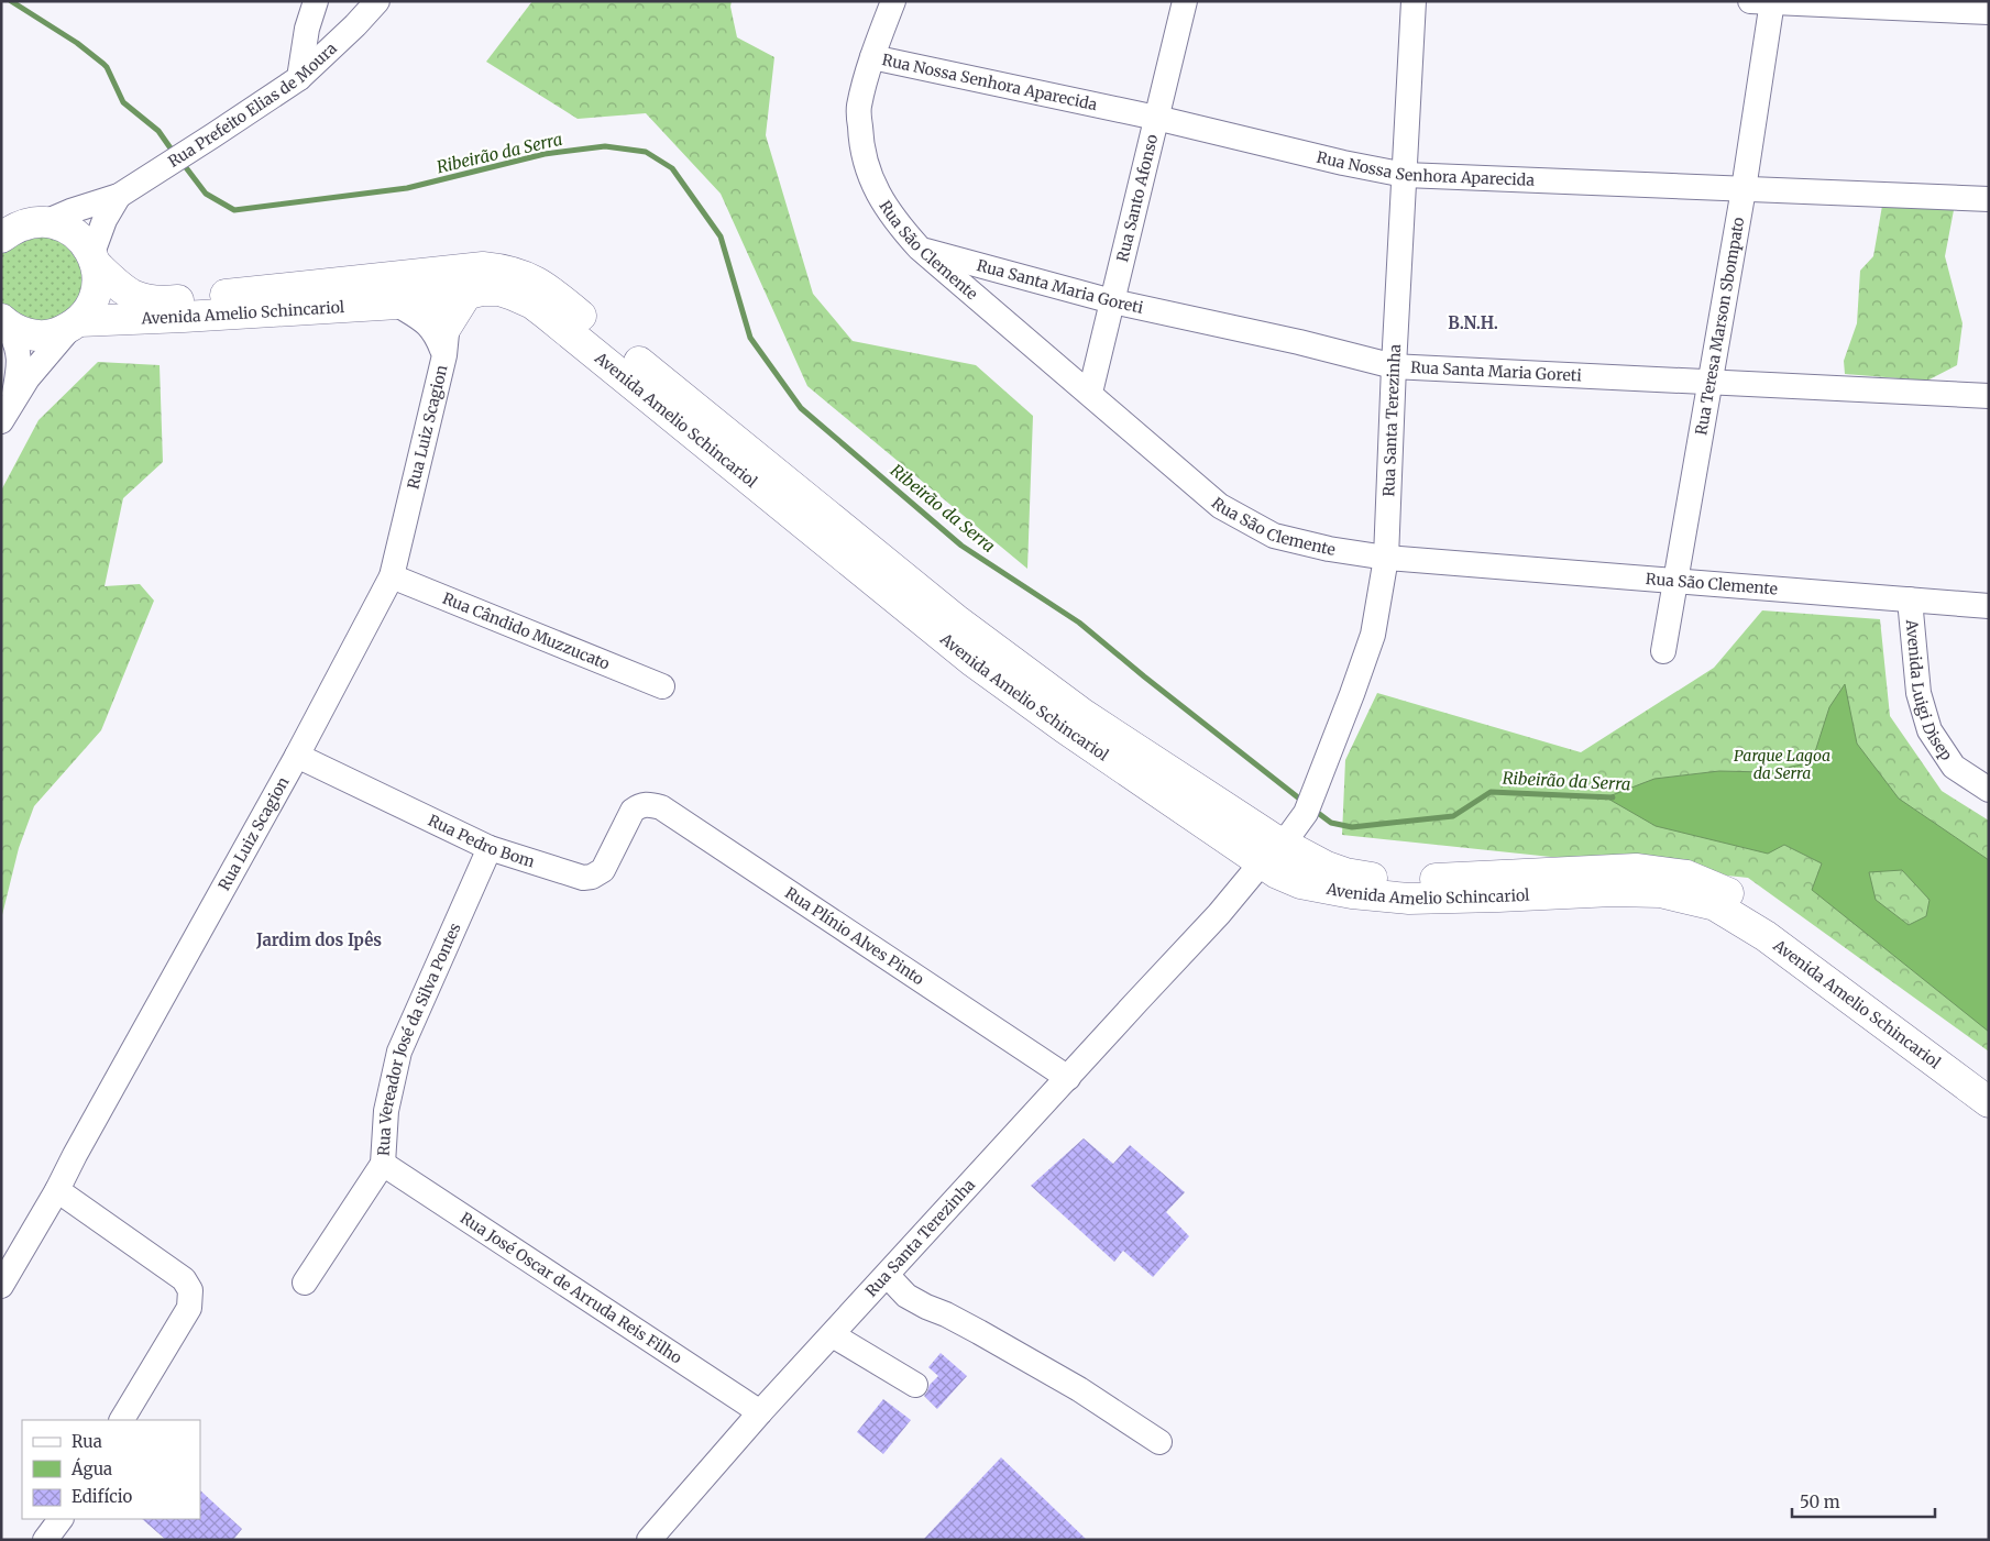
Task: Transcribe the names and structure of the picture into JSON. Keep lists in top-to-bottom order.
{
  "streets": {
    "main road": ["Avenida Amelio Schincariol"],
    "street": [
      "Rua Nossa Senhora Aparecida",
      "Rua Prefeito Elias de Moura",
      "Rua Santo Afonso",
      "Rua São Clemente",
      "Rua Santa Maria Goreti",
      "Rua Teresa Marson Sbompato",
      "Rua Santa Terezinha",
      "Rua Luiz Scagion",
      "Rua Cândido Muzzucato",
      "Avenida Luigi Disep",
      "Rua Pedro Bom",
      "Rua Plínio Alves Pinto",
      "Rua Vereador José da Silva Pontes",
      "Rua José Oscar de Arruda Reis Filho"
    ]
  },
  "crossings": [
    ["Rua Nossa Senhora Aparecida", "Rua Santo Afonso"],
    ["Rua Nossa Senhora Aparecida", "Rua São Clemente"],
    ["Rua Nossa Senhora Aparecida", "Rua Teresa Marson Sbompato"],
    ["Rua Nossa Senhora Aparecida", "Rua Santa Terezinha"],
    ["Rua Prefeito Elias de Moura", "Avenida Amelio Schincariol"],
    ["Rua Santo Afonso", "Rua São Clemente"],
    ["Rua Santo Afonso", "Rua Santa Maria Goreti"],
    ["Rua São Clemente", "Rua Santa Maria Goreti"],
    ["Rua São Clemente", "Rua Teresa Marson Sbompato"],
    ["Rua São Clemente", "Rua Santa Terezinha"],
    ["Rua São Clemente", "Avenida Luigi Disep"],
    ["Rua Santa Maria Goreti", "Rua Teresa Marson Sbompato"],
    ["Rua Santa Maria Goreti", "Rua Santa Terezinha"],
    ["Avenida Amelio Schincariol", "Rua Santa Terezinha"],
    ["Avenida Amelio Schincariol", "Rua Luiz Scagion"],
    ["Rua Santa Terezinha", "Rua Plínio Alves Pinto"],
    ["Rua Santa Terezinha", "Rua José Oscar de Arruda Reis Filho"],
    ["Rua Luiz Scagion", "Rua Cândido Muzzucato"],
    ["Rua Luiz Scagion", "Rua Pedro Bom"],
    ["Rua Pedro Bom", "Rua Plínio Alves Pinto"],
    ["Rua Pedro Bom", "Rua Vereador José da Silva Pontes"],
    ["Rua Vereador José da Silva Pontes", "Rua José Oscar de Arruda Reis Filho"]
  ],
  "districts": ["B.N.H.", "Jardim dos Ipês"],
  "water": ["Ribeirão da Serra"],
  "parks": ["Parque Lagoa da Serra"],
  "legend": ["Rua", "Água", "Edifício"],
  "scale_bar": "50 m"
}
